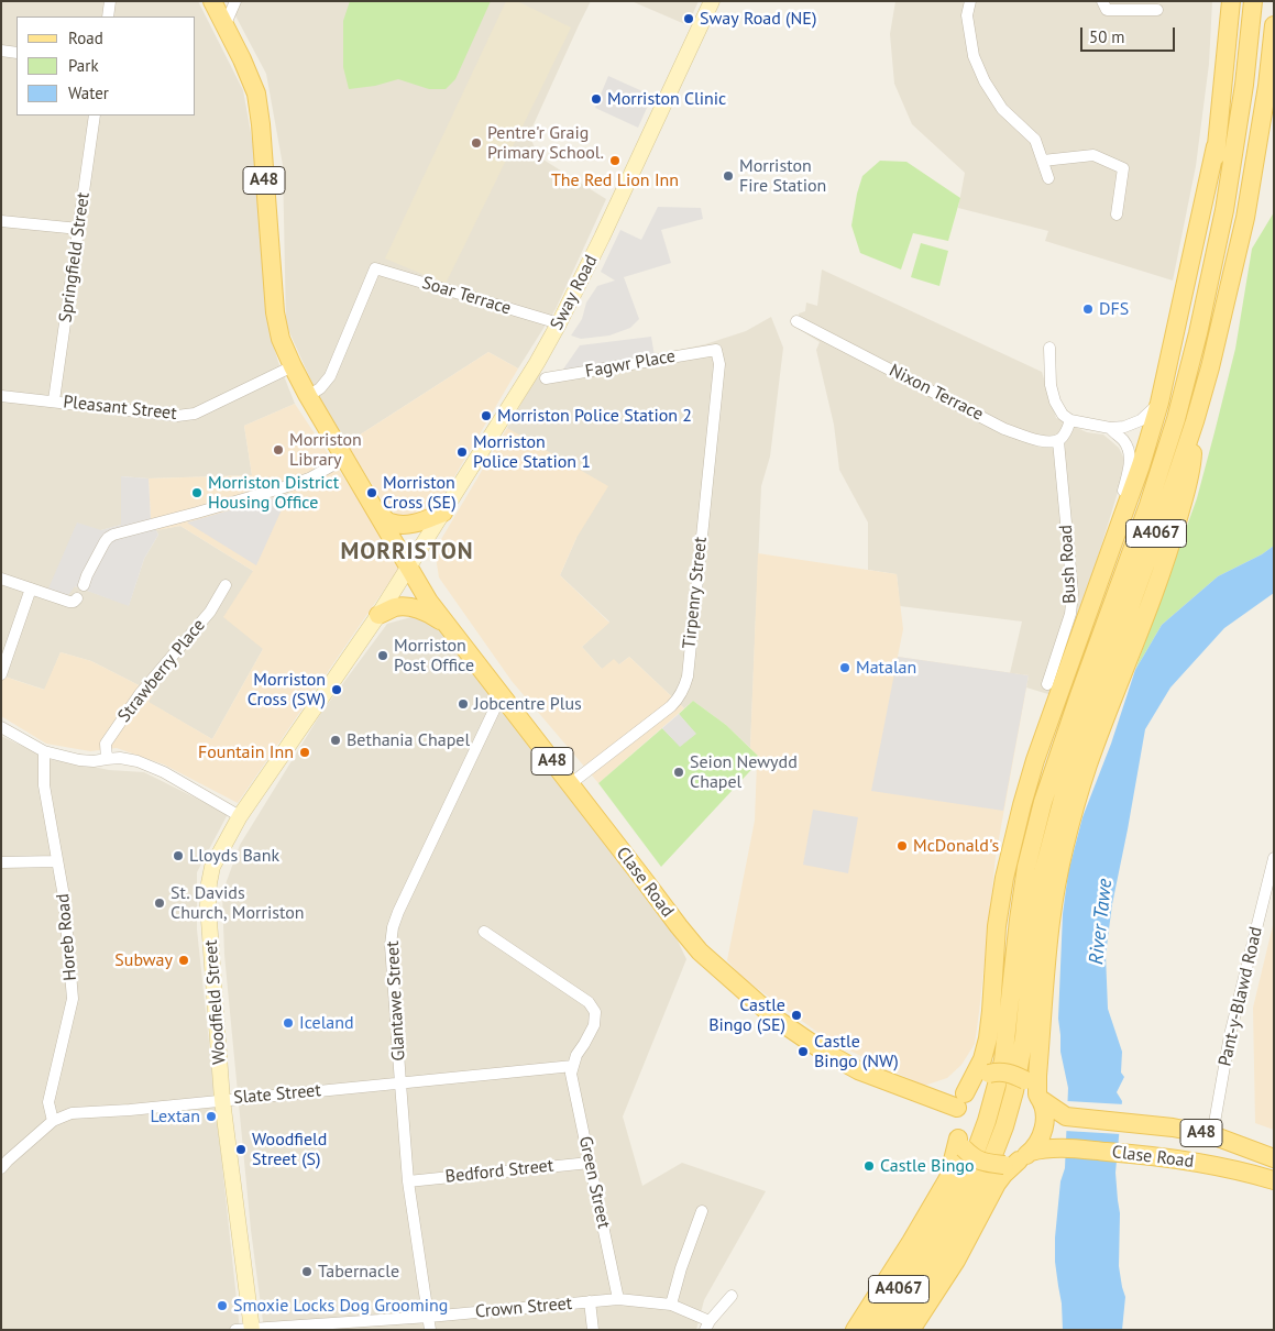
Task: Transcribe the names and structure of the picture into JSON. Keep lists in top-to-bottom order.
{
  "streets": {
    "main road": [
      "A48",
      "Sway Road",
      "A4067",
      "Clase Road",
      "Woodfield Street"
    ],
    "street": [
      "Springfield Street",
      "Soar Terrace",
      "Fagwr Place",
      "Nixon Terrace",
      "Pleasant Street",
      "Bush Road",
      "Tirpenry Street",
      "Strawberry Place",
      "Horeb Road",
      "Pant-y-Blawd Road",
      "Glantawe Street",
      "Slate Street",
      "Bedford Street",
      "Green Street",
      "Crown Street"
    ]
  },
  "crossings": [
    ["A48", "Sway Road"],
    ["A48", "Soar Terrace"],
    ["A48", "Pleasant Street"],
    ["A48", "Clase Road"],
    ["A48", "Woodfield Street"],
    ["Springfield Street", "Pleasant Street"],
    ["Sway Road", "Soar Terrace"],
    ["Sway Road", "Clase Road"],
    ["Sway Road", "Woodfield Street"],
    ["Fagwr Place", "Tirpenry Street"],
    ["Nixon Terrace", "Bush Road"],
    ["Tirpenry Street", "Clase Road"],
    ["Clase Road", "Pant-y-Blawd Road"],
    ["Clase Road", "Glantawe Street"],
    ["Clase Road", "Woodfield Street"],
    ["Horeb Road", "Slate Street"],
    ["Glantawe Street", "Slate Street"],
    ["Glantawe Street", "Bedford Street"],
    ["Glantawe Street", "Crown Street"],
    ["Woodfield Street", "Slate Street"],
    ["Woodfield Street", "Crown Street"],
    ["Slate Street", "Green Street"],
    ["Bedford Street", "Green Street"],
    ["Green Street", "Crown Street"]
  ],
  "districts": ["MORRISTON"],
  "water": ["River Tawe"],
  "places": [
    "Sway Road (NE)",
    "Morriston Clinic",
    "Pentre'r Graig Primary School.",
    "The Red Lion Inn",
    "Morriston Fire Station",
    "DFS",
    "Morriston Police Station 2",
    "Morriston Library",
    "Morriston Police Station 1",
    "Morriston District Housing Office",
    "Morriston Cross (SE)",
    "Morriston Post Office",
    "Matalan",
    "Morriston Cross (SW)",
    "Jobcentre Plus",
    "Bethania Chapel",
    "Fountain Inn",
    "Seion Newydd Chapel",
    "McDonald's",
    "Lloyds Bank",
    "St. Davids Church, Morriston",
    "Subway",
    "Castle Bingo (SE)",
    "Iceland",
    "Castle Bingo (NW)",
    "Lextan",
    "Woodfield Street (S)",
    "Castle Bingo",
    "Tabernacle",
    "Smoxie Locks Dog Grooming"
  ],
  "legend": ["Road", "Park", "Water"],
  "scale_bar": "50 m"
}
